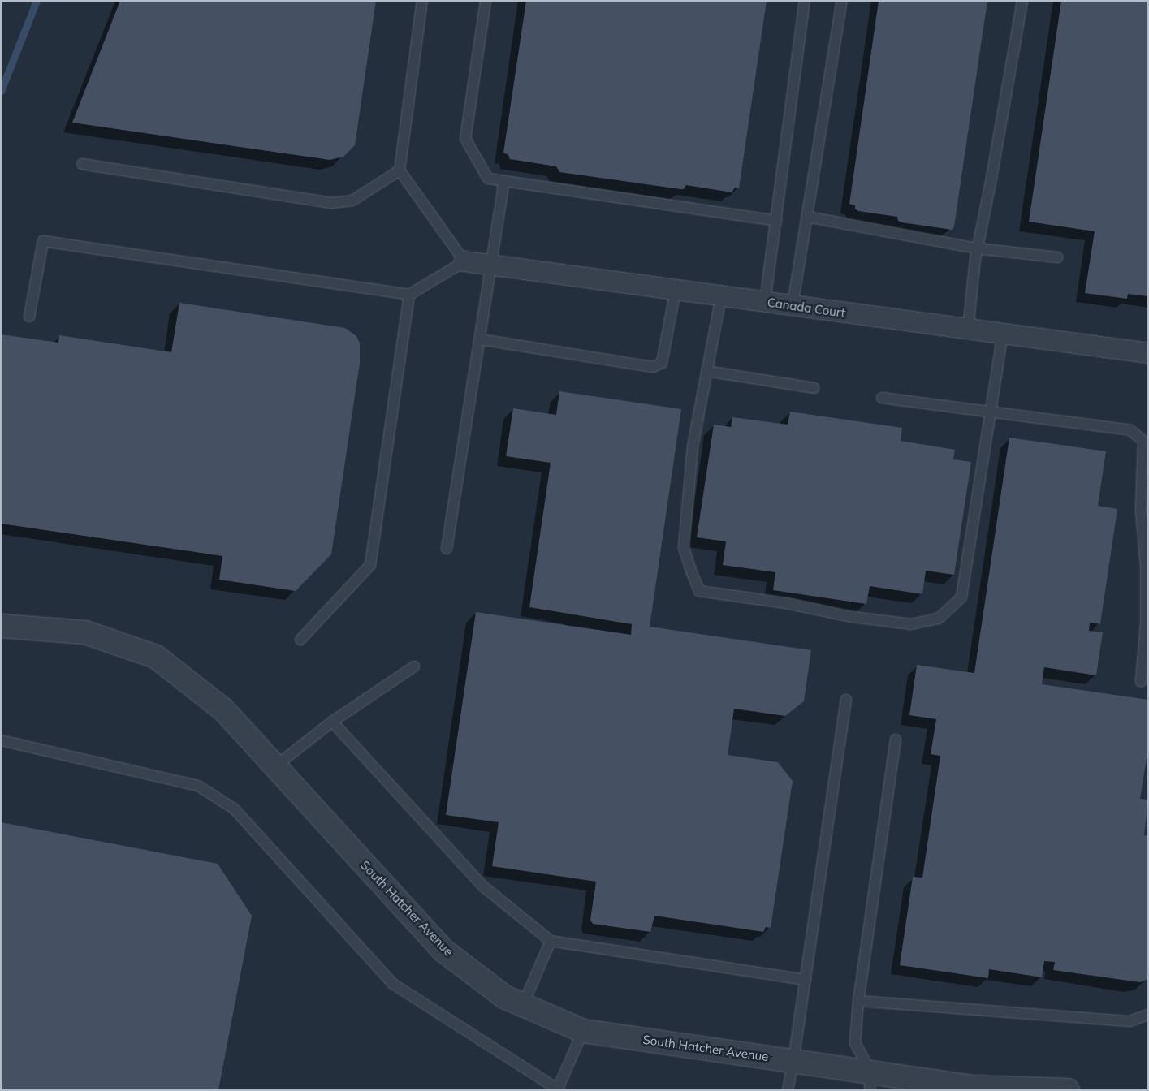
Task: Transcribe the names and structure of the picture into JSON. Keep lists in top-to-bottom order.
{
  "streets": {
    "street": ["Canada Court", "South Hatcher Avenue"]
  }
}
